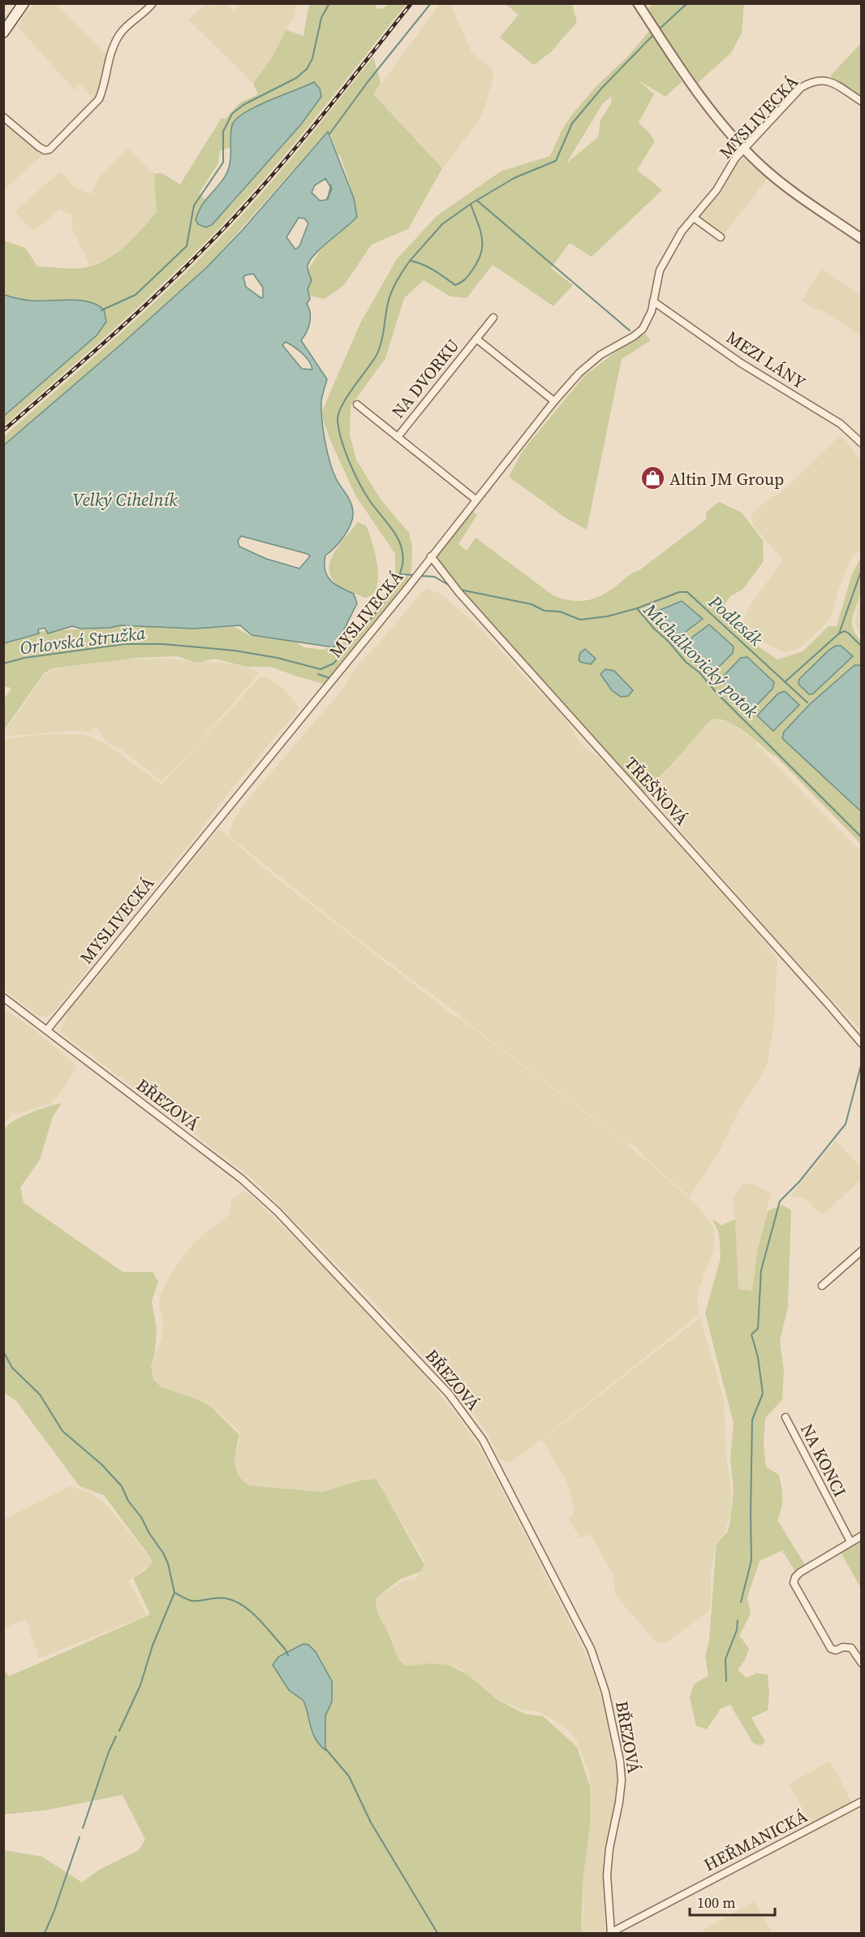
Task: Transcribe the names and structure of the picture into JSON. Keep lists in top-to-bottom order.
{
  "streets": {
    "street": [
      "MYSLIVECKÁ",
      "MEZI LÁNY",
      "NA DVORKU",
      "TŘEŠŇOVÁ",
      "BŘEZOVÁ",
      "NA KONCI",
      "HEŘMANICKÁ"
    ]
  },
  "crossings": [
    ["MYSLIVECKÁ", "MEZI LÁNY"],
    ["MYSLIVECKÁ", "NA DVORKU"],
    ["MYSLIVECKÁ", "TŘEŠŇOVÁ"],
    ["MYSLIVECKÁ", "BŘEZOVÁ"],
    ["BŘEZOVÁ", "HEŘMANICKÁ"]
  ],
  "water": [
    "Velký Cihelník",
    "Podlesák",
    "Orlovská Stružka",
    "Michálkovický potok"
  ],
  "places": {
    "shop": ["Altin JM Group"]
  },
  "scale_bar": "100 m"
}
